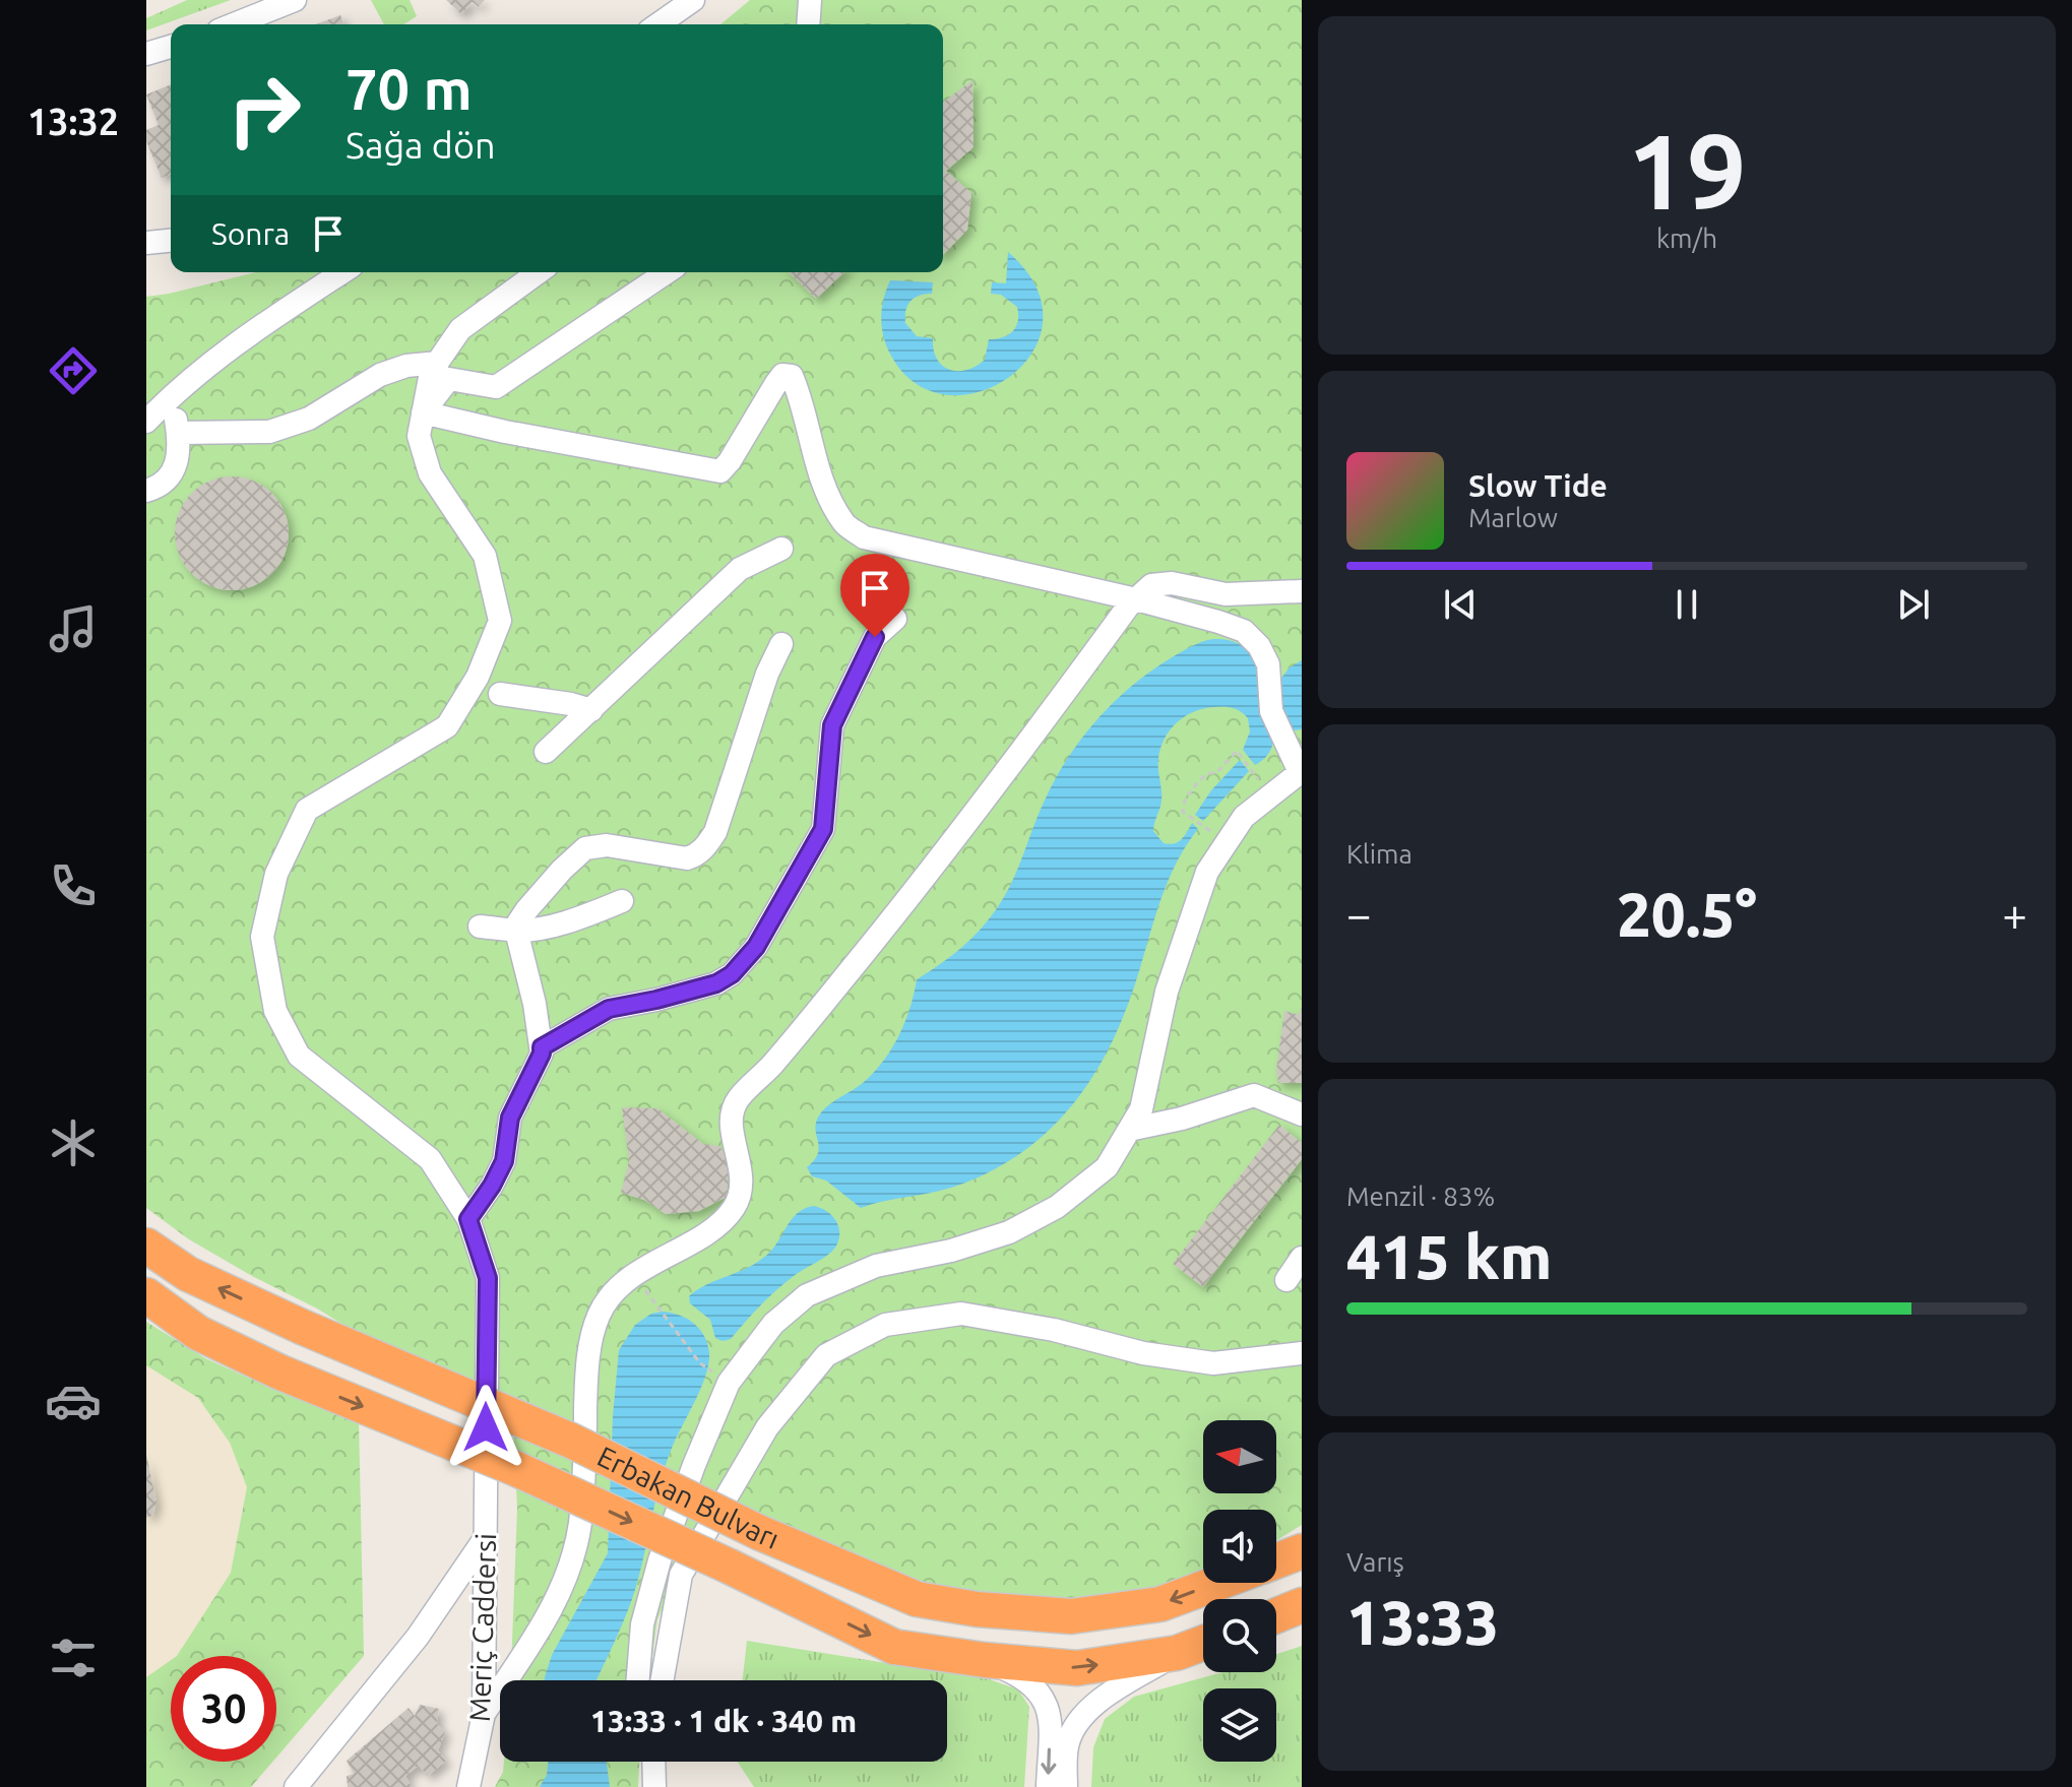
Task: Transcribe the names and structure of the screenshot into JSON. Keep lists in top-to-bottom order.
{
  "streets": {
    "highway": ["Erbakan Bulvarı"],
    "street": ["Meriç Caddersi"]
  },
  "north": "left",
  "page": {
    "tabs": "13:32",
    "tile": [
      ["19", "km/h"],
      "Klima",
      ["Menzil · 83%", "415 km"],
      ["Varış", "13:33"]
    ],
    "turn": ["70 m", "Sağa dön"],
    "then": "Sonra",
    "song": ["Slow Tide", "Marlow"],
    "heat": ["−", "20.5°", "+"],
    "limit": "30",
    "trip": "13:33 · 1 dk · 340 m"
  }
}
